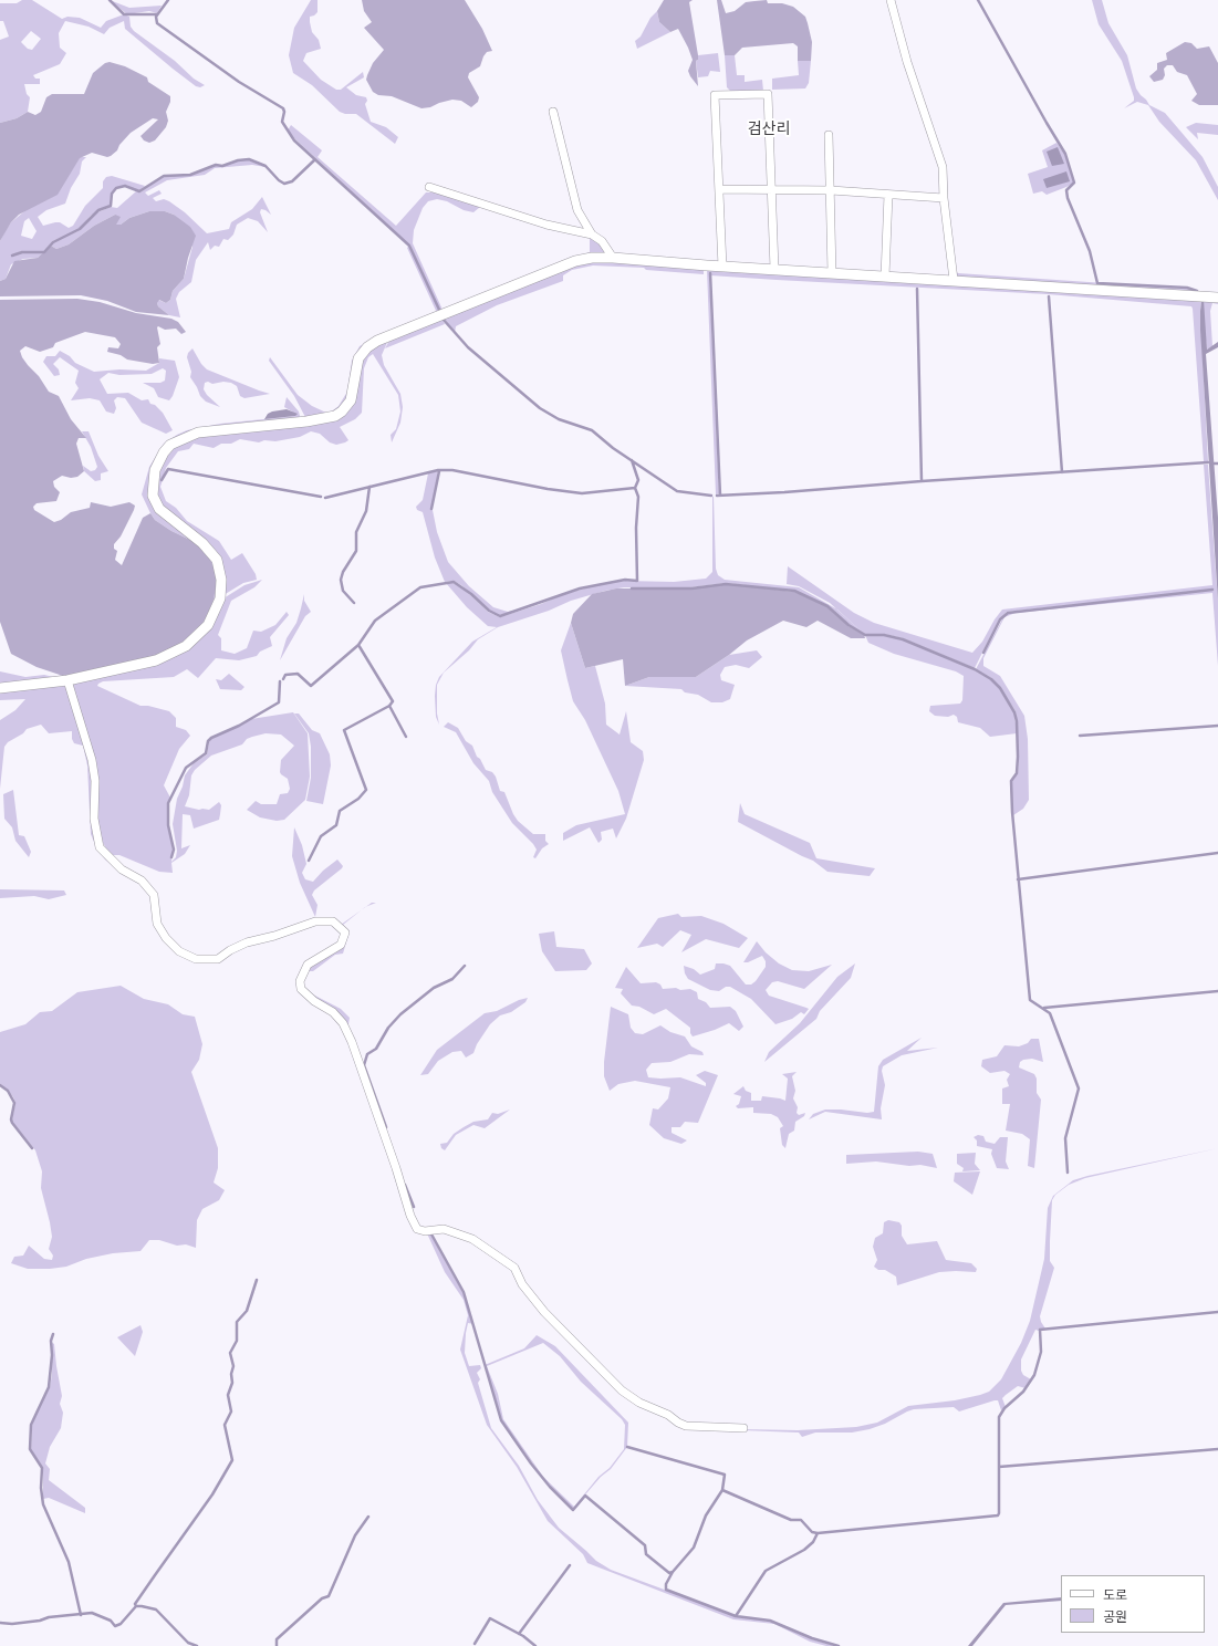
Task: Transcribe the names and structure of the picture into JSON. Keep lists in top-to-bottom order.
{
  "districts": ["검산리"],
  "legend": ["도로", "공원"]
}
